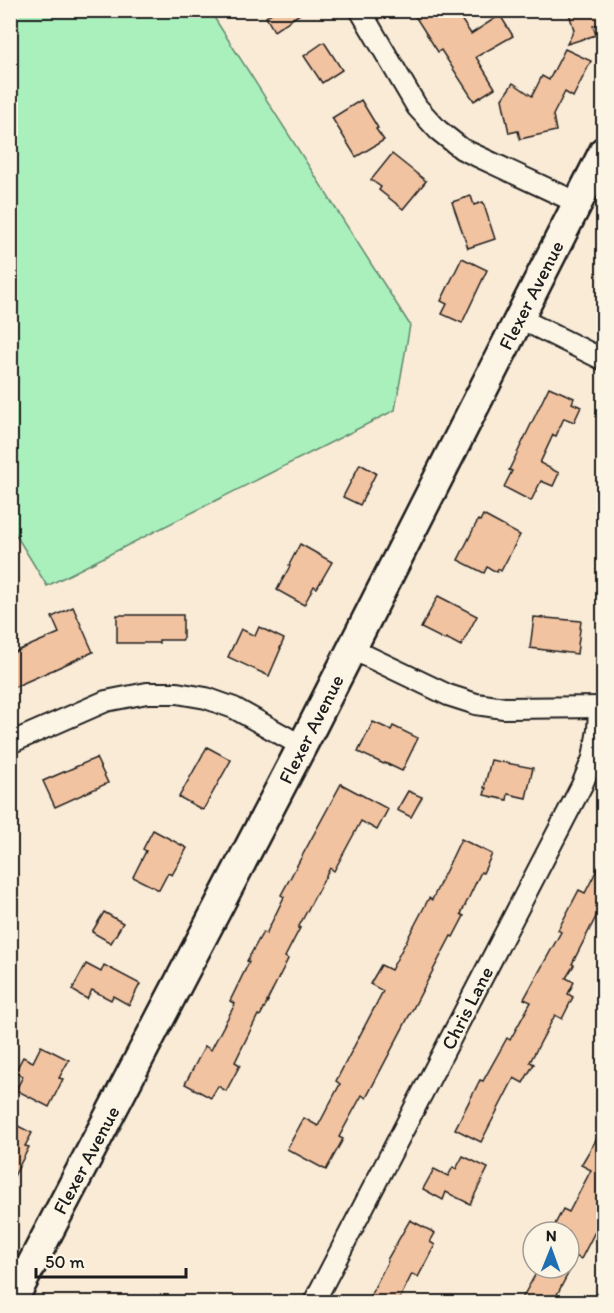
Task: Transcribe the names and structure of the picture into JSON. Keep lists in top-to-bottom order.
{
  "streets": {
    "street": ["Flexer Avenue", "Chris Lane"]
  },
  "scale_bar": "50 m",
  "north": "top"
}
